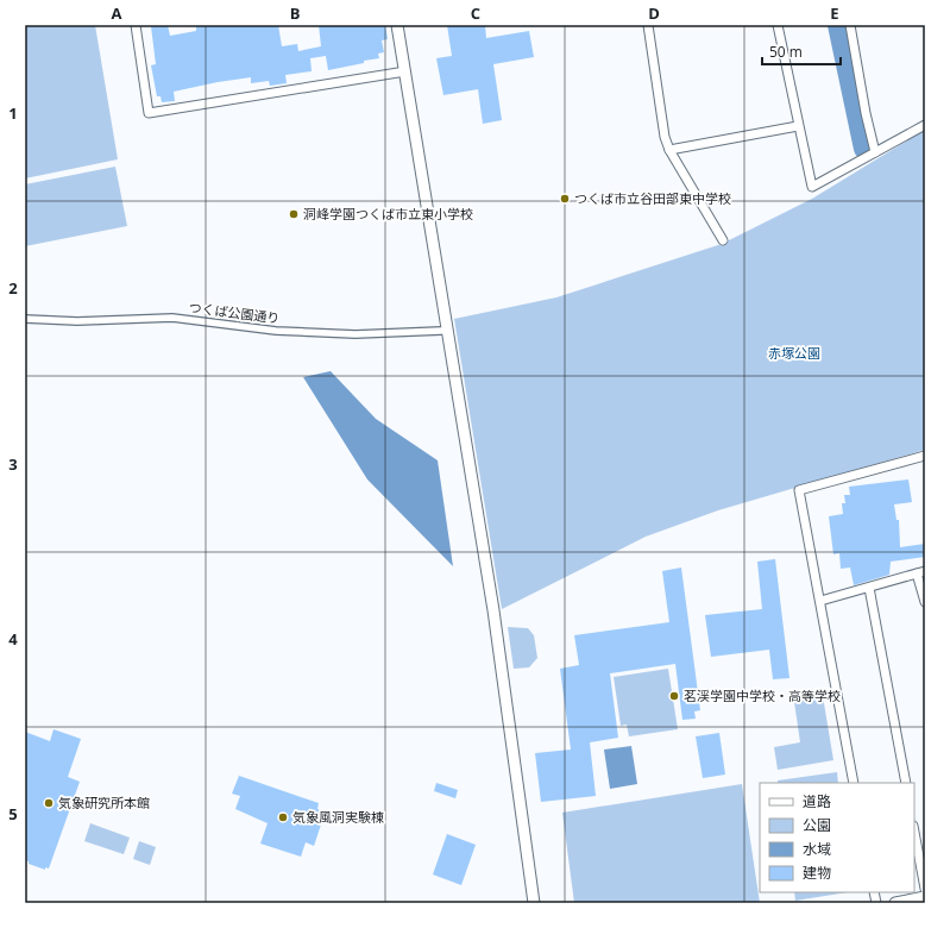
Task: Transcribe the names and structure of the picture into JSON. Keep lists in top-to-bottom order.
{
  "streets": {
    "street": ["つくば公園通り"]
  },
  "parks": ["赤塚公園"],
  "places": [
    "つくば市立谷田部東中学校",
    "洞峰学園つくば市立東小学校",
    "茗渓学園中学校・高等学校",
    "気象研究所本館",
    "気象風洞実験棟"
  ],
  "legend": [
    "道路",
    "公園",
    "水域",
    "建物"
  ],
  "scale_bar": "50 m",
  "grid": {
    "columns": [
      "A",
      "B",
      "C",
      "D",
      "E"
    ],
    "rows": [
      "1",
      "2",
      "3",
      "4",
      "5"
    ]
  }
}
